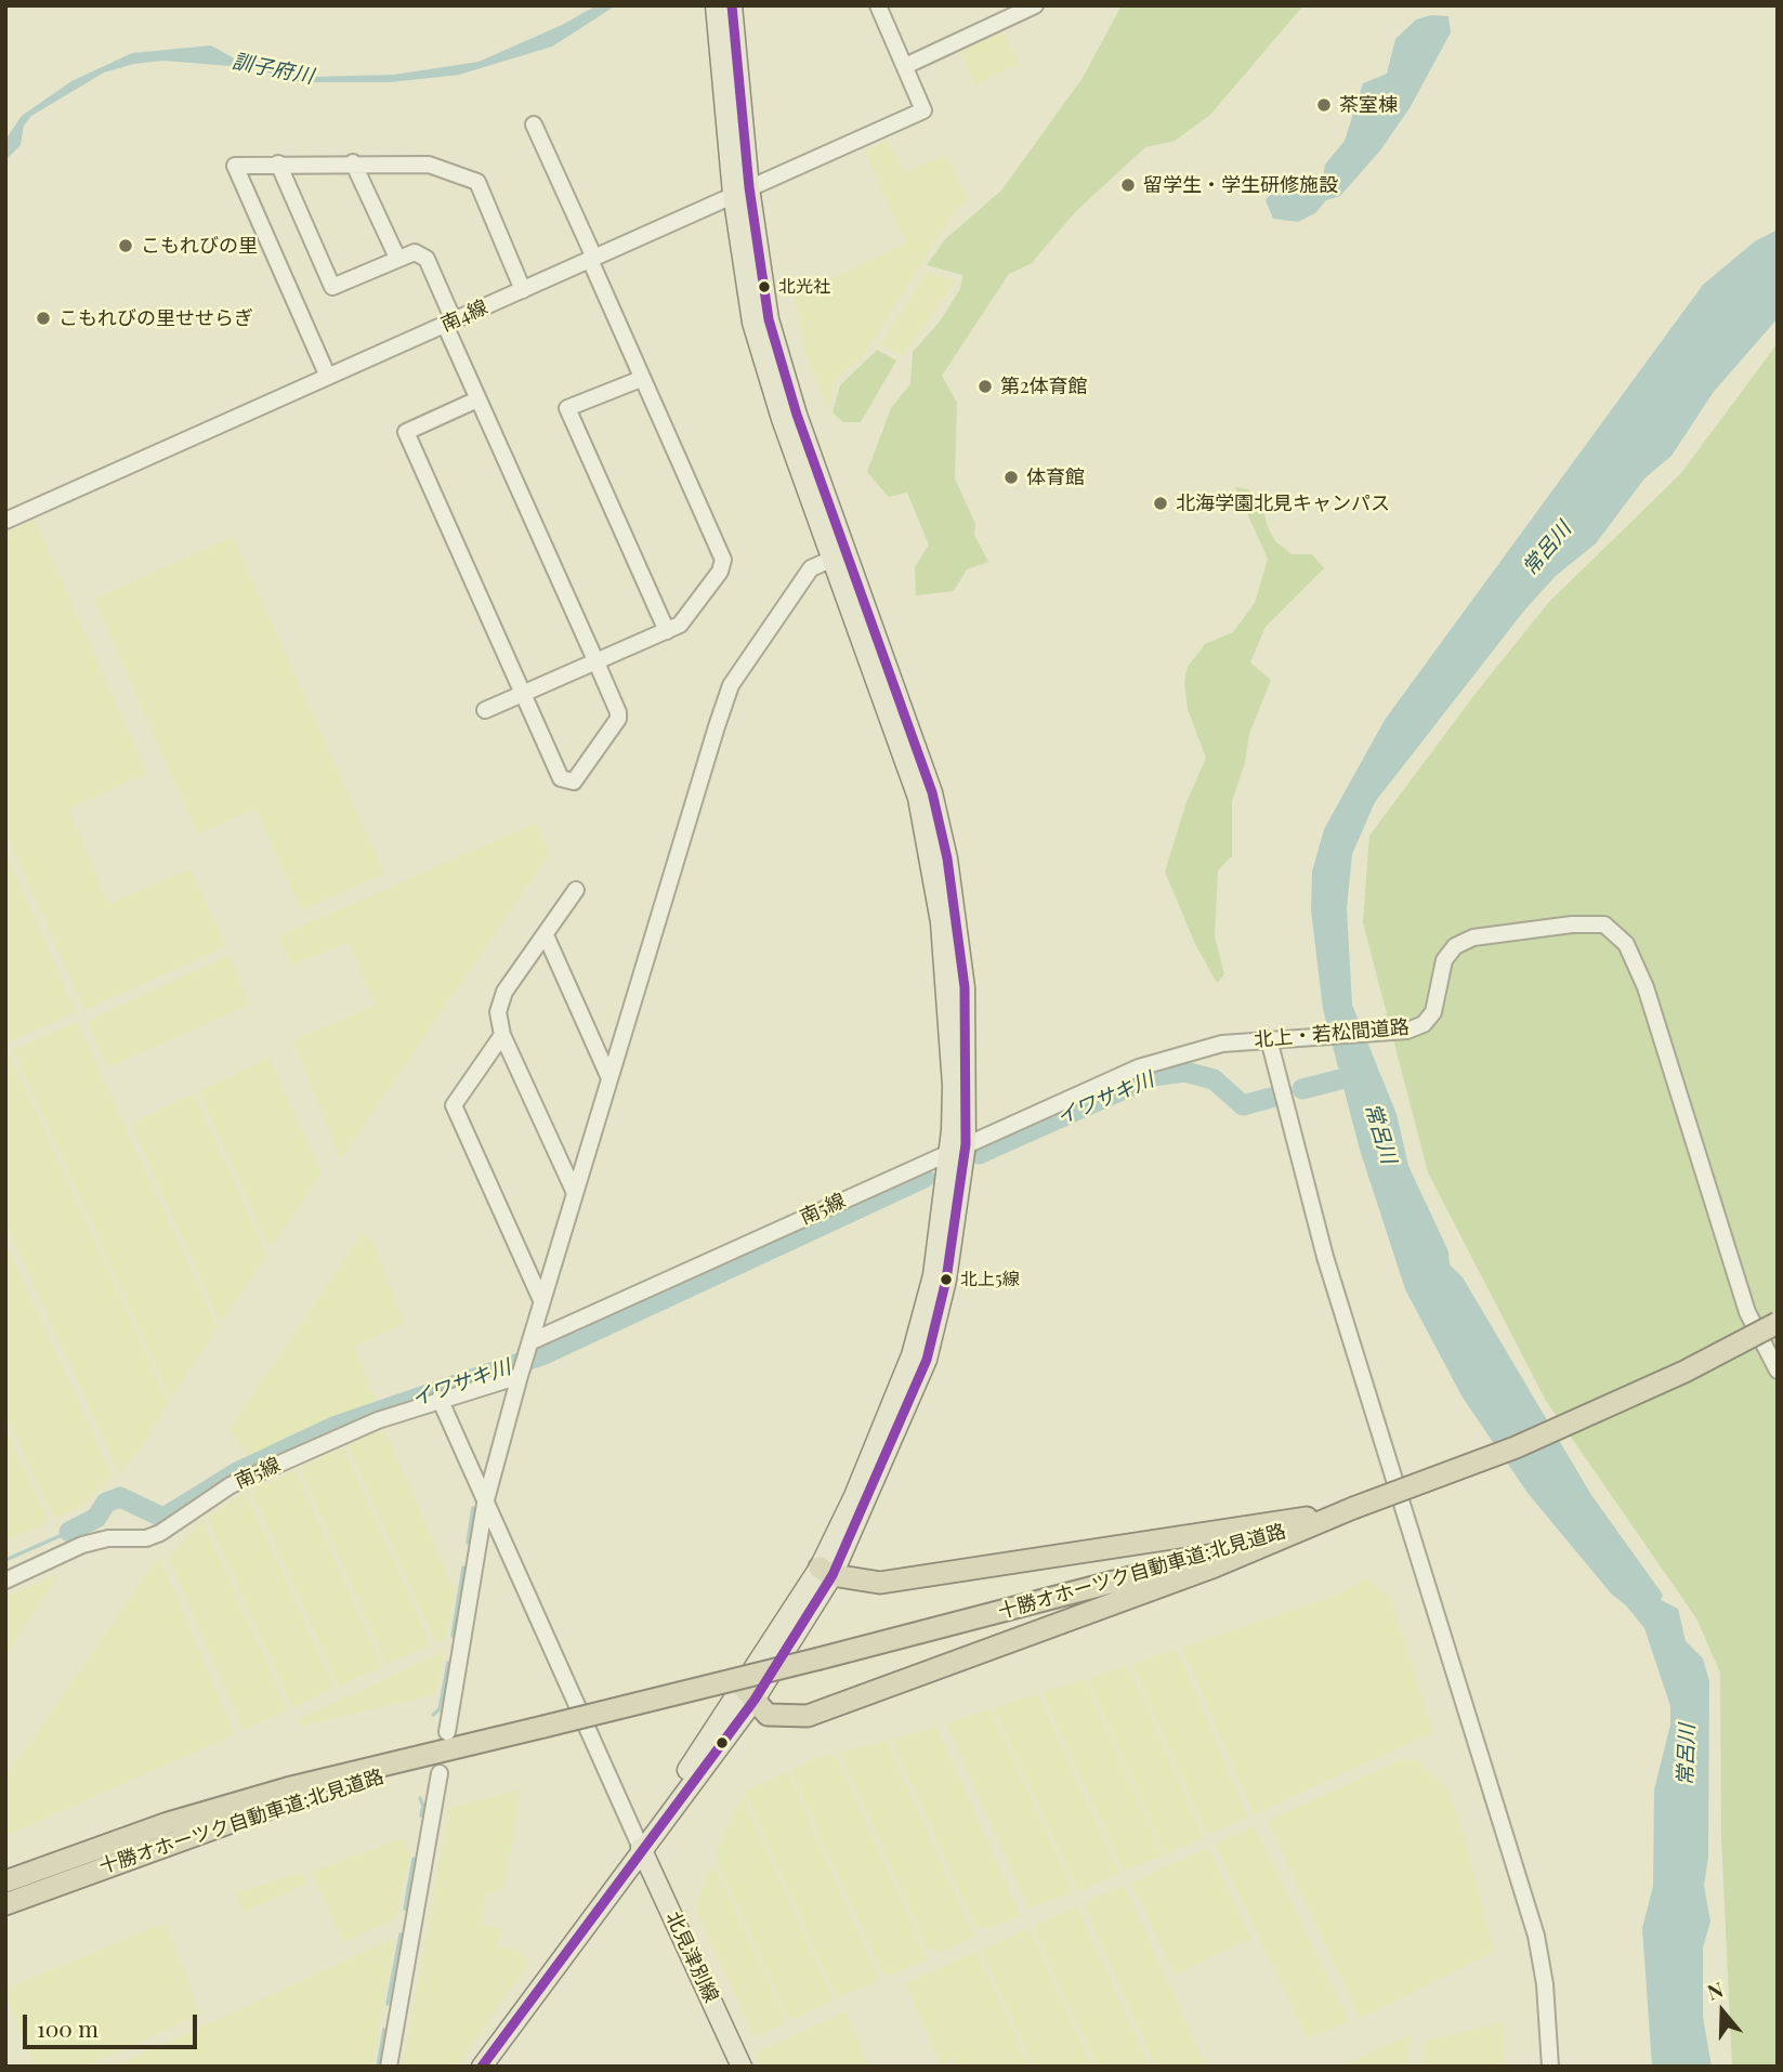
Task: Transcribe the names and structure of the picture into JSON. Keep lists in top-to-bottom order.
{
  "streets": {
    "highway": ["十勝オホーツク自動車道;北見道路"],
    "main road": ["北見津別線"],
    "street": ["南4線", "北上・若松間道路", "南5線"]
  },
  "crossings": [
    ["北上・若松間道路", "南5線"]
  ],
  "water": ["訓子府川", "常呂川", "イワサキ川"],
  "places": [
    "茶室棟",
    "留学生・学生研修施設",
    "こもれびの里",
    "北光社",
    "こもれびの里せせらぎ",
    "第2体育館",
    "体育館",
    "北海学園北見キャンパス",
    "北上5線"
  ],
  "scale_bar": "100 m",
  "north": "top"
}
